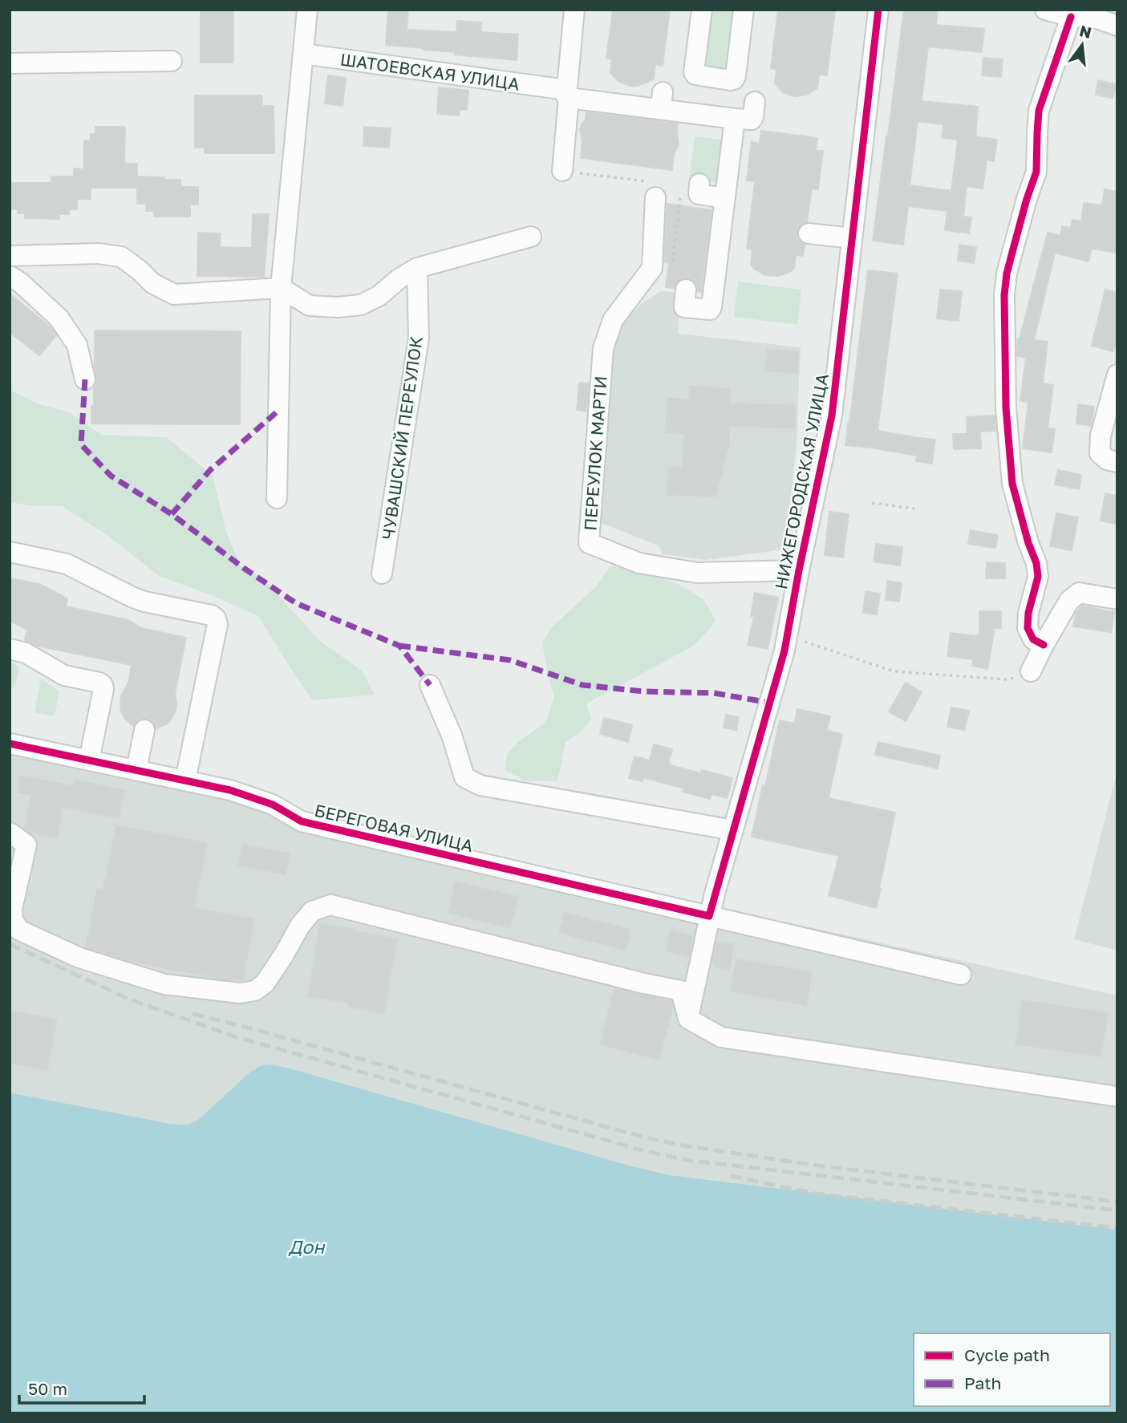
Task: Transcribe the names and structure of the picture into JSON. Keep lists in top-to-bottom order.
{
  "streets": {
    "street": [
      "ШАТОЕВСКАЯ УЛИЦА",
      "ЧУВАШСКИЙ ПЕРЕУЛОК",
      "ПЕРЕУЛОК МАРТИ",
      "НИЖЕГОРОДСКАЯ УЛИЦА",
      "БЕРЕГОВАЯ УЛИЦА"
    ]
  },
  "crossings": [
    ["ПЕРЕУЛОК МАРТИ", "НИЖЕГОРОДСКАЯ УЛИЦА"],
    ["НИЖЕГОРОДСКАЯ УЛИЦА", "БЕРЕГОВАЯ УЛИЦА"]
  ],
  "water": ["Дон"],
  "legend": ["Cycle path", "Path"],
  "scale_bar": "50 m",
  "north": "top"
}
